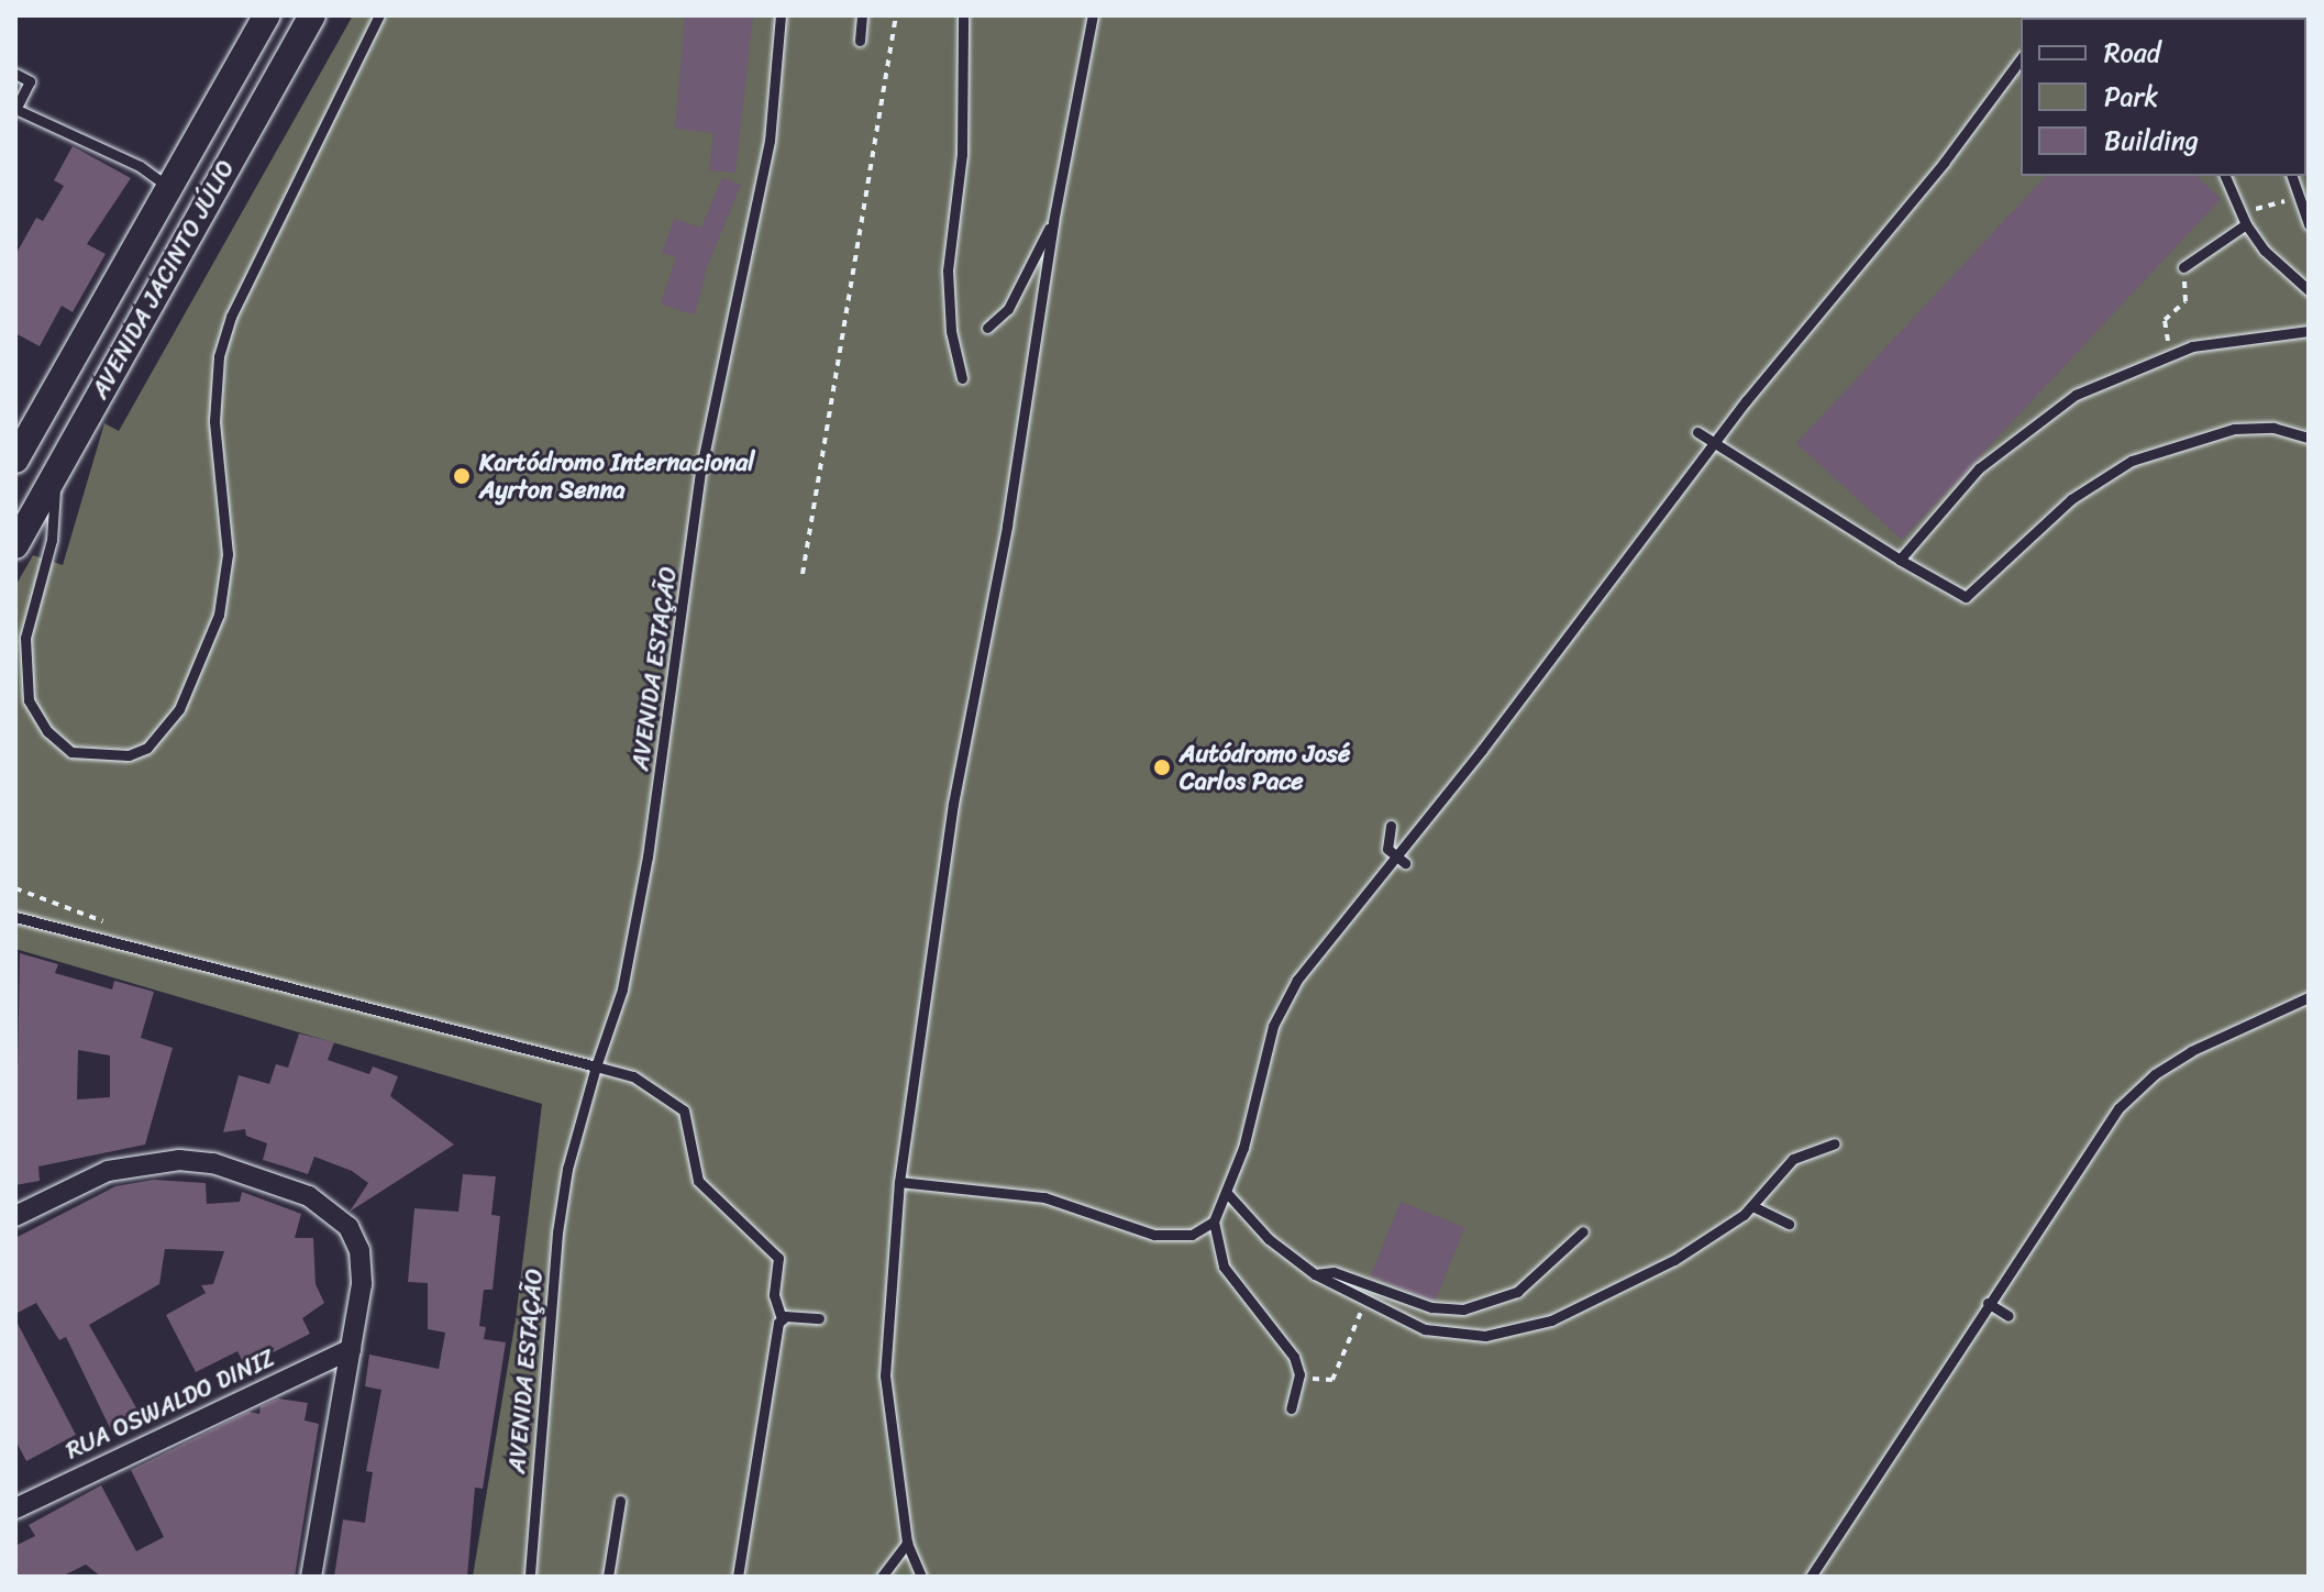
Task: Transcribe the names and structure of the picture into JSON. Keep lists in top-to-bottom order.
{
  "streets": {
    "street": ["AVENIDA JACINTO JÚLIO", "RUA OSWALDO DINIZ"],
    "lane": ["AVENIDA ESTAÇÃO"]
  },
  "places": ["Kartódromo Internacional Ayrton Senna", "Autódromo José Carlos Pace"],
  "legend": ["Road", "Park", "Building"]
}
